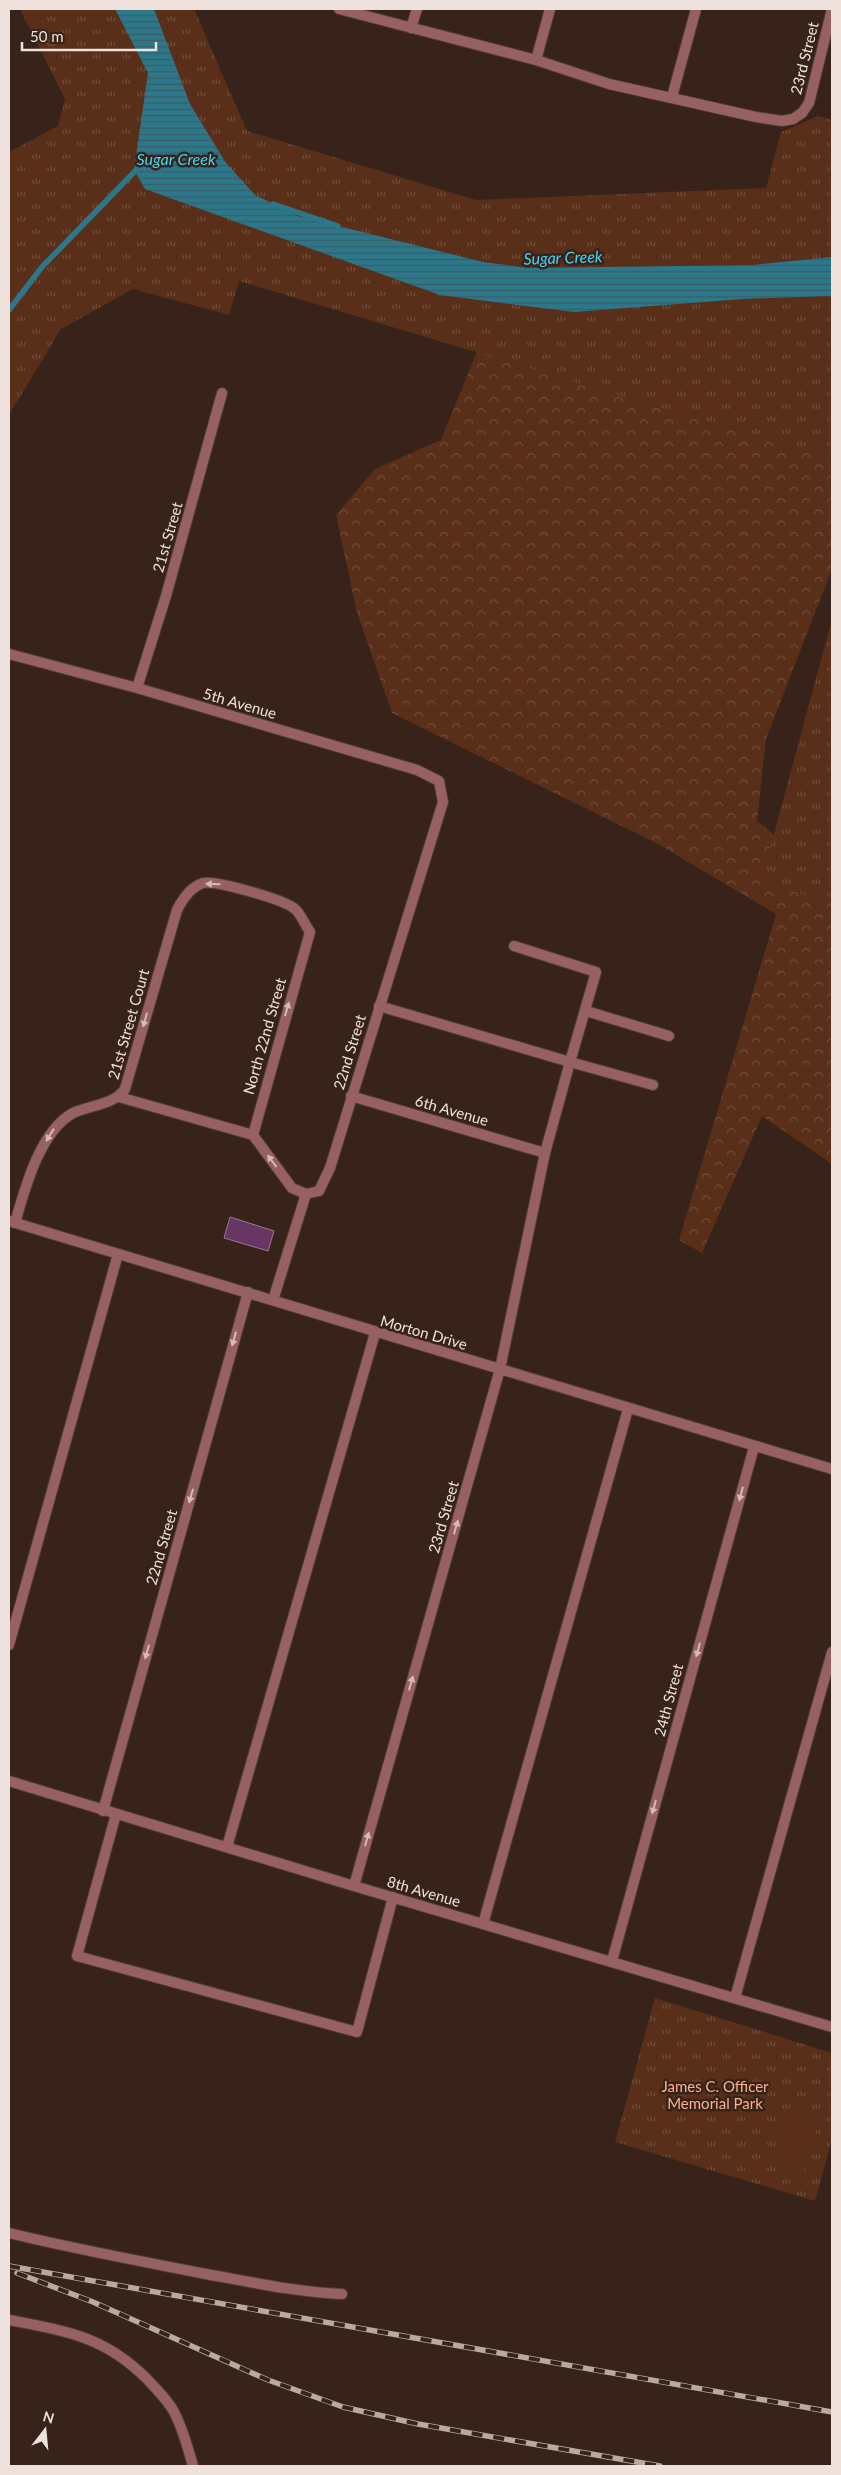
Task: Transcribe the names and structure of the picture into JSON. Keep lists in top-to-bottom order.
{
  "streets": {
    "street": [
      "23rd Street",
      "21st Street",
      "5th Avenue",
      "21st Street Court",
      "North 22nd Street",
      "22nd Street",
      "6th Avenue",
      "Morton Drive",
      "24th Street",
      "8th Avenue"
    ]
  },
  "crossings": [
    ["23rd Street", "6th Avenue"],
    ["23rd Street", "Morton Drive"],
    ["23rd Street", "8th Avenue"],
    ["21st Street", "5th Avenue"],
    ["5th Avenue", "22nd Street"],
    ["21st Street Court", "North 22nd Street"],
    ["21st Street Court", "Morton Drive"],
    ["22nd Street", "6th Avenue"],
    ["22nd Street", "Morton Drive"],
    ["22nd Street", "8th Avenue"],
    ["Morton Drive", "24th Street"],
    ["24th Street", "8th Avenue"]
  ],
  "one_way": [
    "23rd Street",
    "21st Street Court",
    "North 22nd Street",
    "22nd Street",
    "24th Street"
  ],
  "water": ["Sugar Creek"],
  "parks": ["James C. Officer Memorial Park"],
  "scale_bar": "50 m",
  "north": "top"
}
